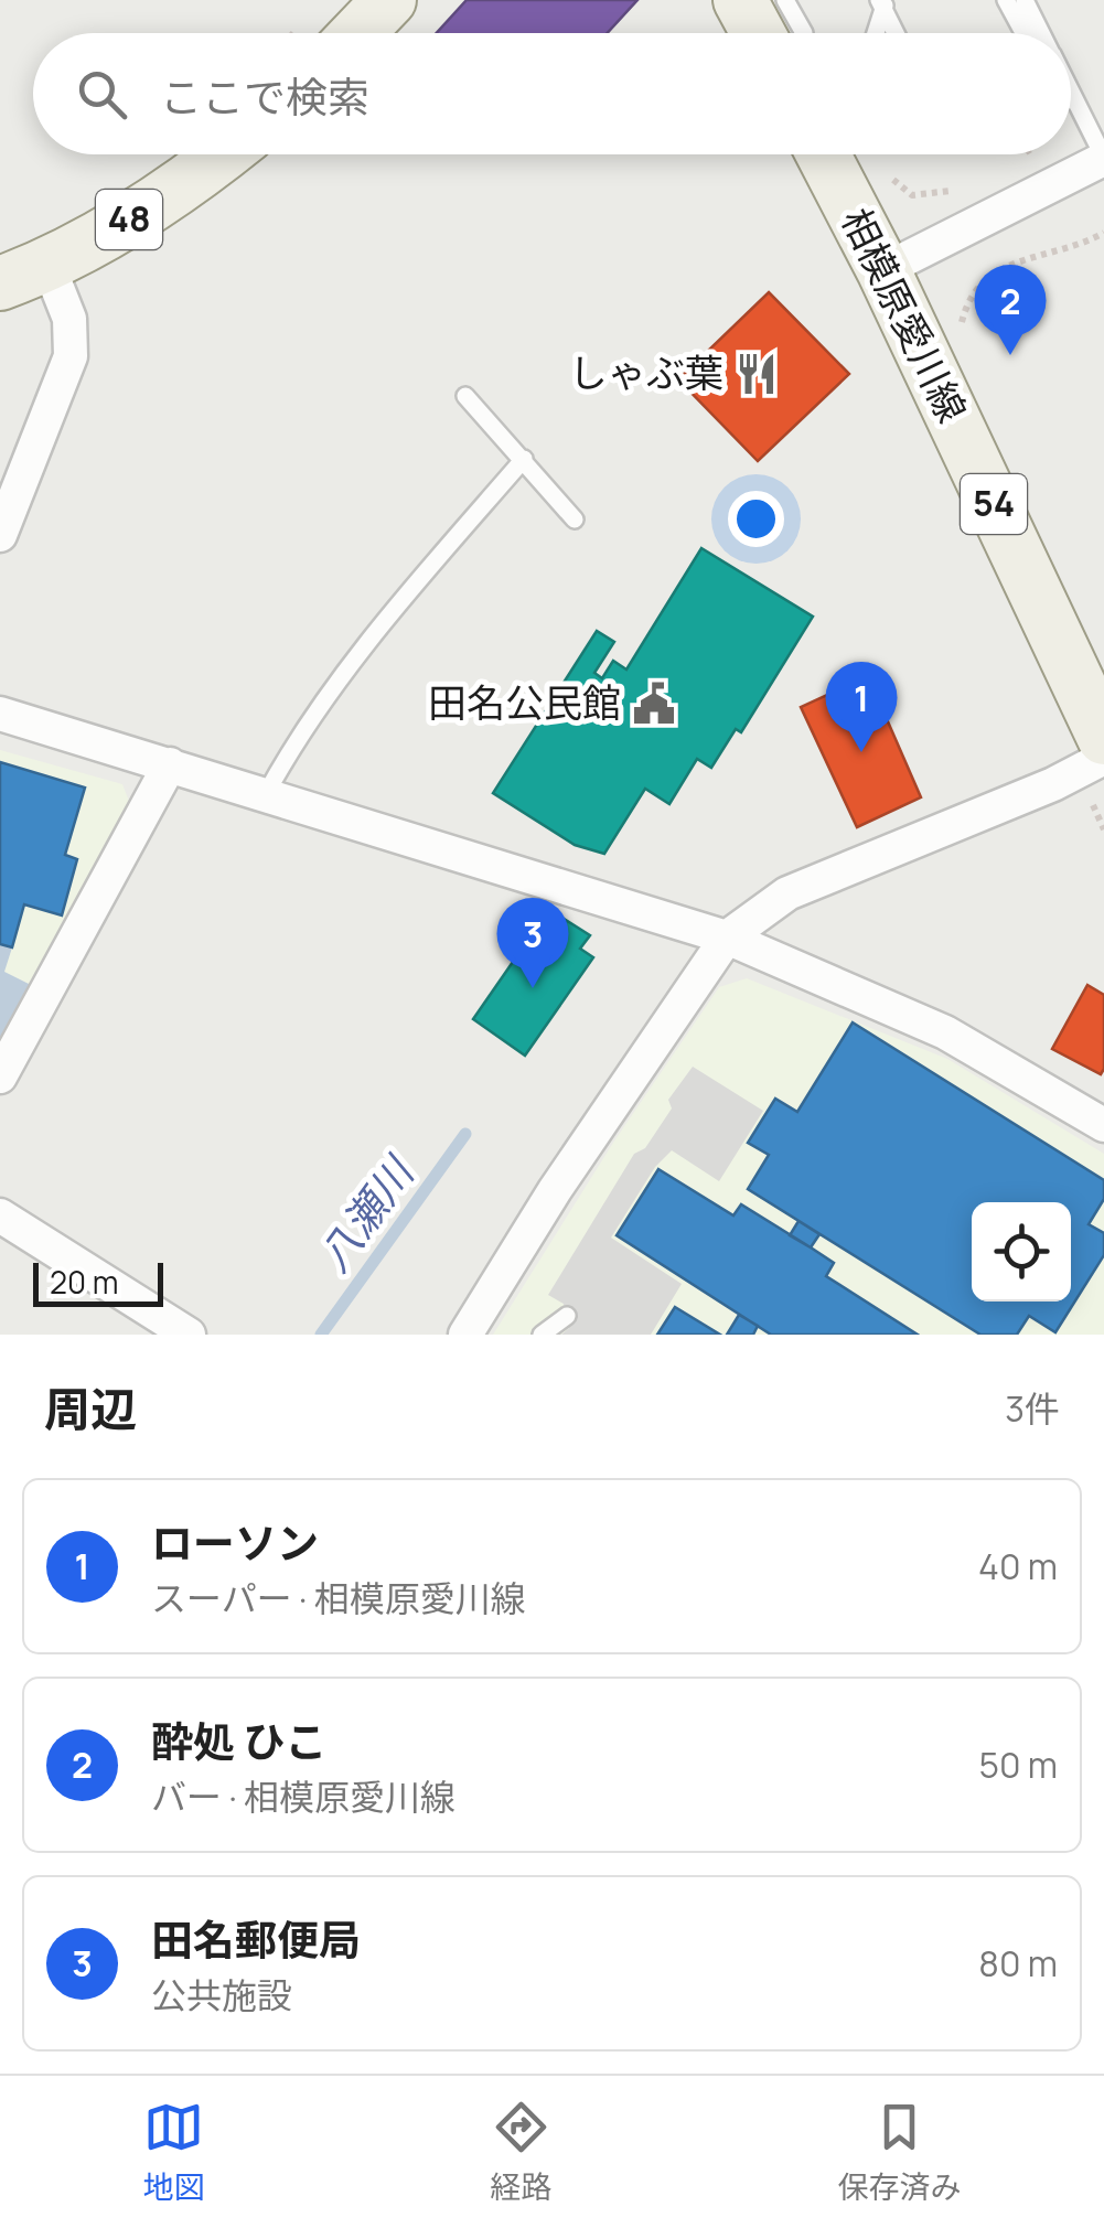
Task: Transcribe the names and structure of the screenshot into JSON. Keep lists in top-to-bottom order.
{
  "streets": {
    "main road": ["48", "相模原愛川線", "54"]
  },
  "water": ["八瀬川"],
  "places": {
    "restaurant": ["しゃぶ葉"],
    "public building": ["田名公民館"]
  },
  "scale_bar": "20 m",
  "page": {
    "search": "ここで検索",
    "pins": ["2", "1", "3"],
    "scale": "20 m",
    "heading": ["周辺", "3件"],
    "list": [
      {
        "mark": "1",
        "name": "ローソン",
        "note": "スーパー · 相模原愛川線",
        "value": "40 m"
      },
      {
        "mark": "2",
        "name": "酔処 ひこ",
        "note": "バー · 相模原愛川線",
        "value": "50 m"
      },
      {
        "mark": "3",
        "name": "田名郵便局",
        "note": "公共施設",
        "value": "80 m"
      }
    ],
    "nav": ["地図", "経路", "保存済み"]
  }
}
